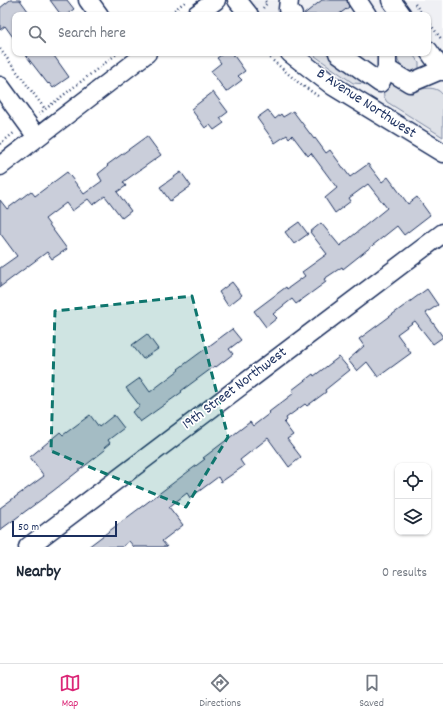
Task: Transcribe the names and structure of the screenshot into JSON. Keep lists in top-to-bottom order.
{
  "streets": {
    "street": ["B Avenue Northwest", "19th Street Northwest"]
  },
  "scale_bar": "50 m",
  "page": {
    "search": "Search here",
    "scale": "50 m",
    "heading": ["Nearby", "0 results"],
    "nav": ["Map", "Directions", "Saved"]
  }
}
